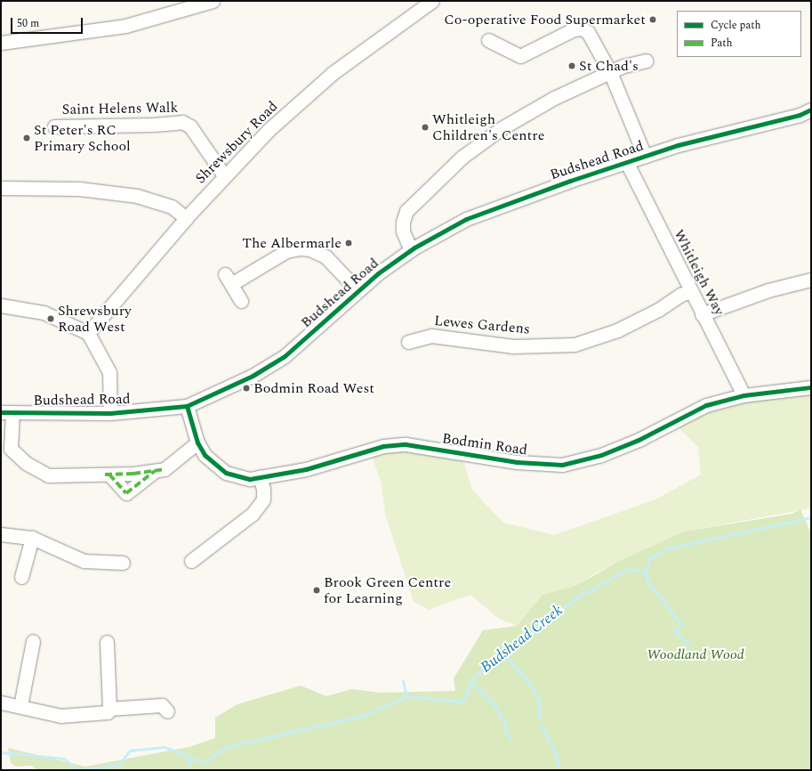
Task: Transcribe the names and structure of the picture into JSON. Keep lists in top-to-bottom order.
{
  "streets": {
    "street": [
      "Saint Helens Walk",
      "Shrewsbury Road",
      "Budshead Road",
      "Whitleigh Way",
      "Lewes Gardens",
      "Bodmin Road"
    ]
  },
  "crossings": [
    ["Saint Helens Walk", "Shrewsbury Road"],
    ["Budshead Road", "Whitleigh Way"],
    ["Budshead Road", "Bodmin Road"],
    ["Whitleigh Way", "Lewes Gardens"],
    ["Whitleigh Way", "Bodmin Road"]
  ],
  "water": ["Budshead Creek"],
  "parks": ["Woodland Wood"],
  "places": [
    "Co-operative Food Supermarket",
    "St Chad's",
    "Whitleigh Children's Centre",
    "St Peter's RC Primary School",
    "The Albermarle",
    "Shrewsbury Road West",
    "Bodmin Road West",
    "Brook Green Centre for Learning"
  ],
  "legend": ["Cycle path", "Path"],
  "scale_bar": "50 m"
}
